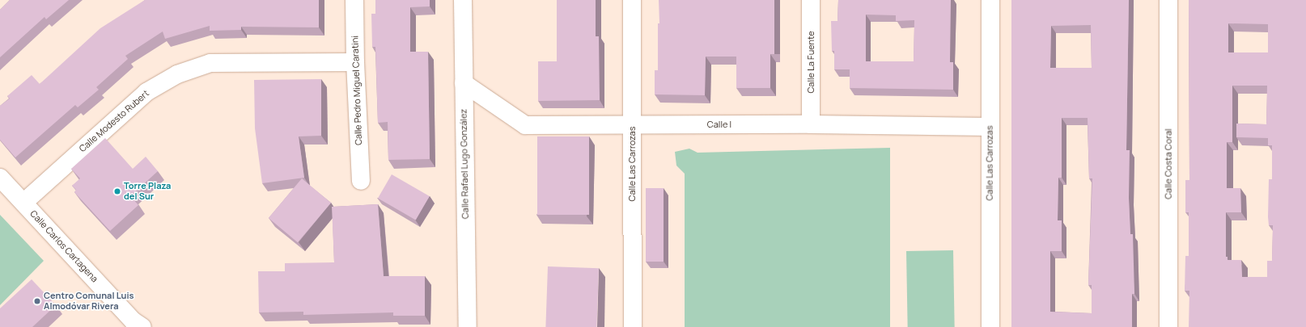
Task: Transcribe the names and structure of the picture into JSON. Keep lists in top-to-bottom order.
{
  "streets": {
    "street": [
      "Calle La Fuente",
      "Calle Pedro Miguel Caratini",
      "Calle Modesto Rubert",
      "Calle I",
      "Calle Las Carrozas",
      "Calle Rafael Lugo González",
      "Calle Costa Coral",
      "Calle Carlos Cartagena"
    ]
  },
  "crossings": [
    ["Calle La Fuente", "Calle I"],
    ["Calle Pedro Miguel Caratini", "Calle Modesto Rubert"],
    ["Calle Modesto Rubert", "Calle Carlos Cartagena"],
    ["Calle I", "Calle Las Carrozas"],
    ["Calle I", "Calle Rafael Lugo González"]
  ],
  "places": ["Torre Plaza del Sur", "Centro Comunal Luis Almodóvar Rivera"]
}
